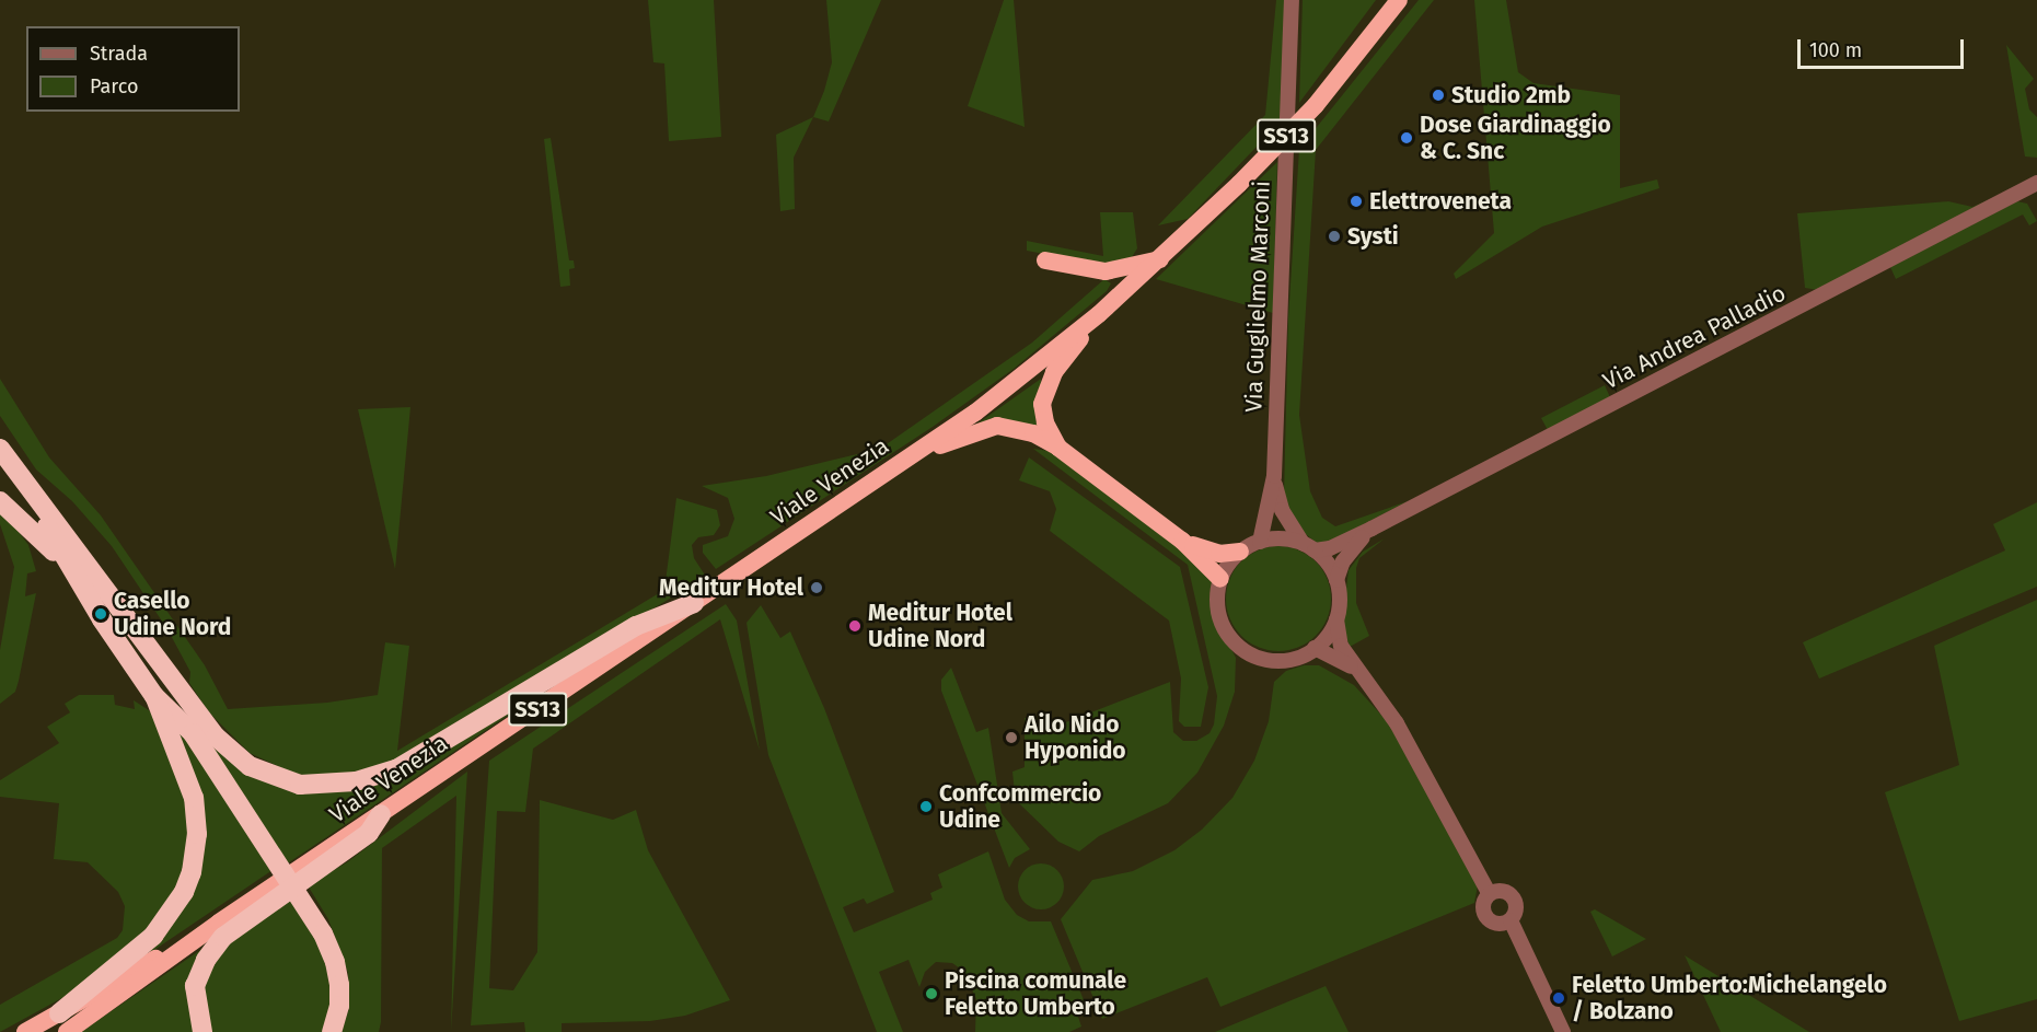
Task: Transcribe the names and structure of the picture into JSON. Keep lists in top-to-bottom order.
{
  "streets": {
    "highway": ["SS13", "Viale Venezia"],
    "street": ["Via Guglielmo Marconi", "Via Andrea Palladio"]
  },
  "crossings": [
    ["Via Guglielmo Marconi", "Via Andrea Palladio"]
  ],
  "places": [
    "Studio 2mb",
    "Dose Giardinaggio & C. Snc",
    "Elettroveneta",
    "Systi",
    "Meditur Hotel",
    "Casello Udine Nord",
    "Meditur Hotel Udine Nord",
    "Ailo Nido Hyponido",
    "Confcommercio Udine",
    "Piscina comunale Feletto Umberto",
    "Feletto Umberto:Michelangelo / Bolzano"
  ],
  "legend": ["Strada", "Parco"],
  "scale_bar": "100 m"
}
